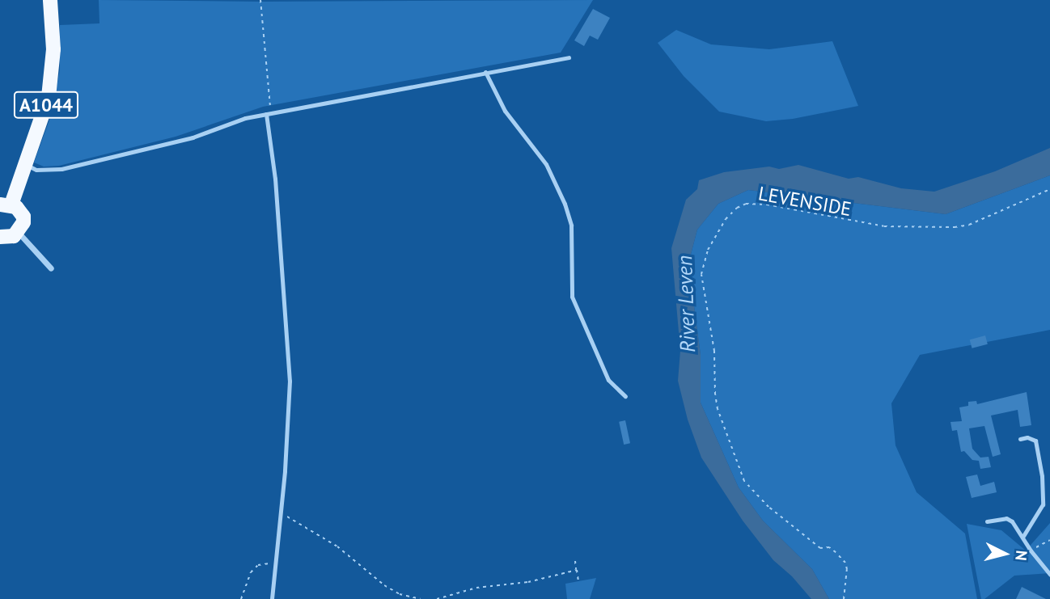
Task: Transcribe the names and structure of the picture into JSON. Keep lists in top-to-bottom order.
{
  "streets": {
    "main road": ["A1044"],
    "path": ["LEVENSIDE"]
  },
  "water": ["River Leven"],
  "north": "right"
}
